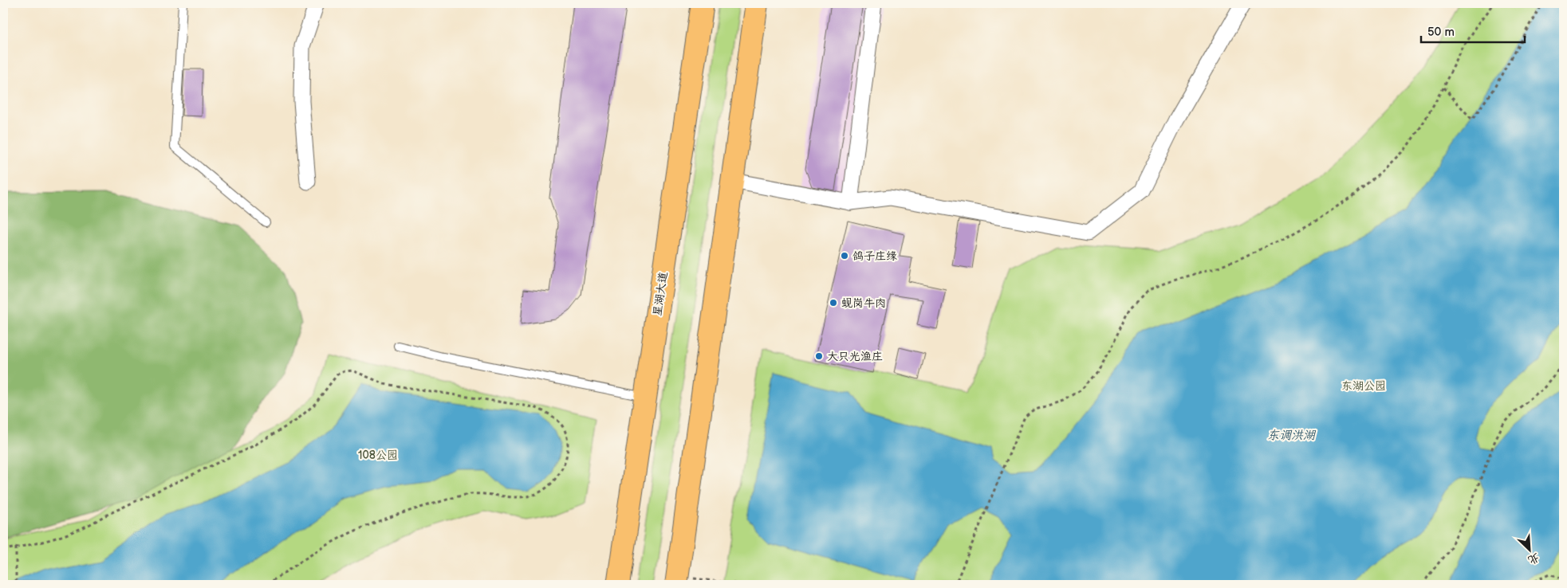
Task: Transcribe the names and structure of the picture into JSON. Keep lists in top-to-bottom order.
{
  "streets": {
    "main road": ["星湖大道"]
  },
  "water": ["东调洪湖"],
  "parks": ["东湖公园", "108公园"],
  "places": ["鸽子庄缘", "蚬岗牛肉", "大只光渔庄"],
  "scale_bar": "50 m",
  "north": "bottom right"
}
